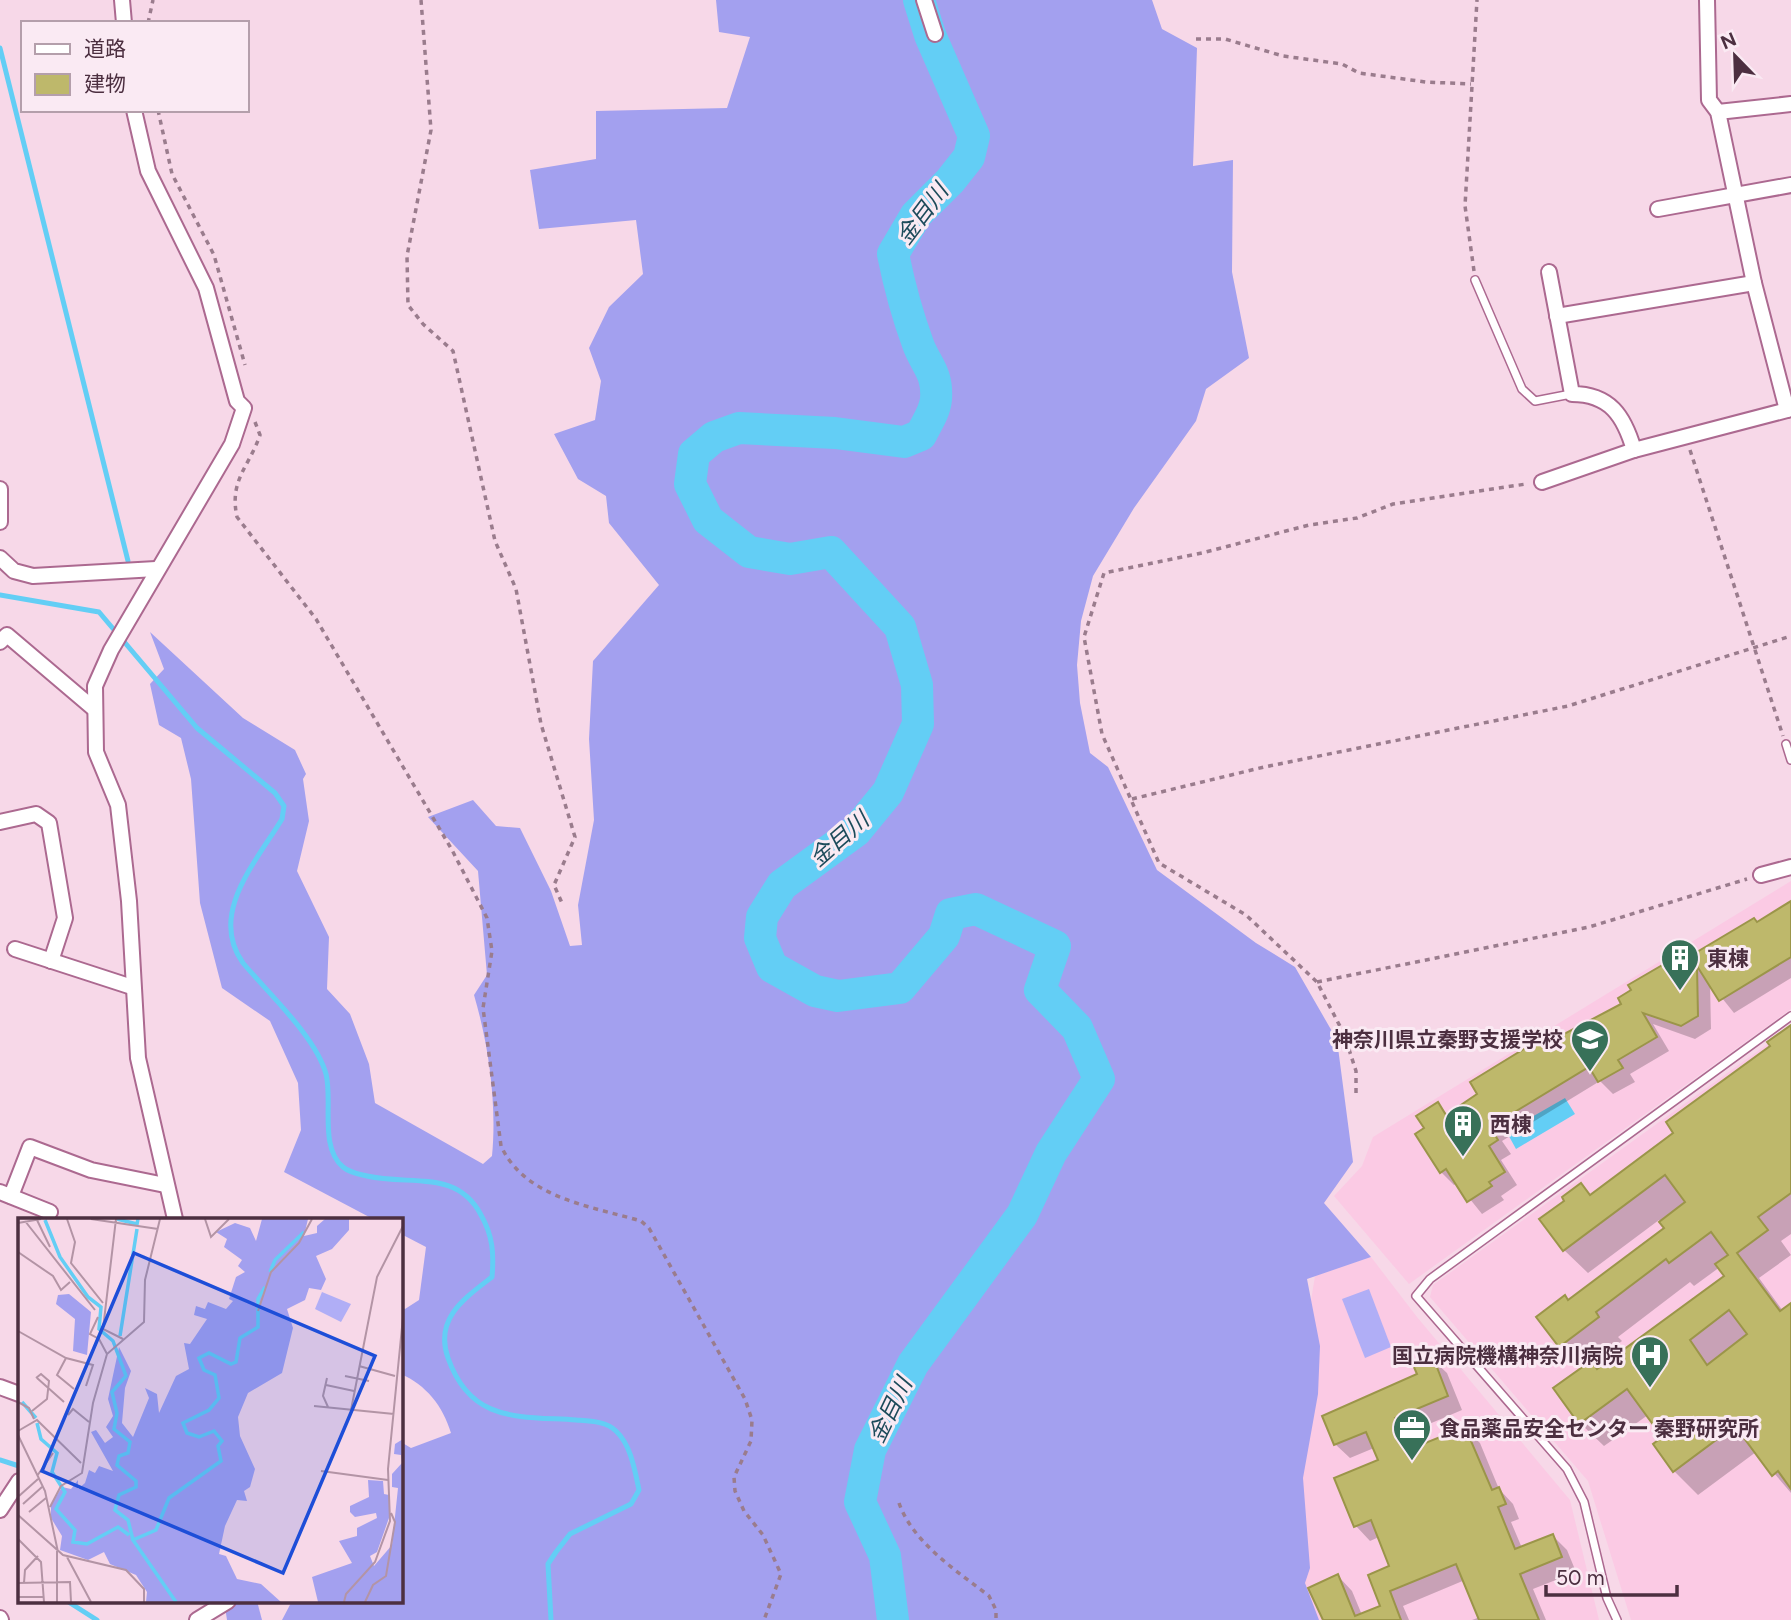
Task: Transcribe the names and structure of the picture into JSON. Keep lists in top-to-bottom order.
{
  "water": ["金目川"],
  "places": {
    "building": ["東棟", "西棟"],
    "school or university": ["神奈川県立秦野支援学校"],
    "hospital": ["国立病院機構神奈川病院"],
    "office": ["食品薬品安全センター 秦野研究所"]
  },
  "legend": ["道路", "建物"],
  "scale_bar": "50 m",
  "north": "top left"
}
